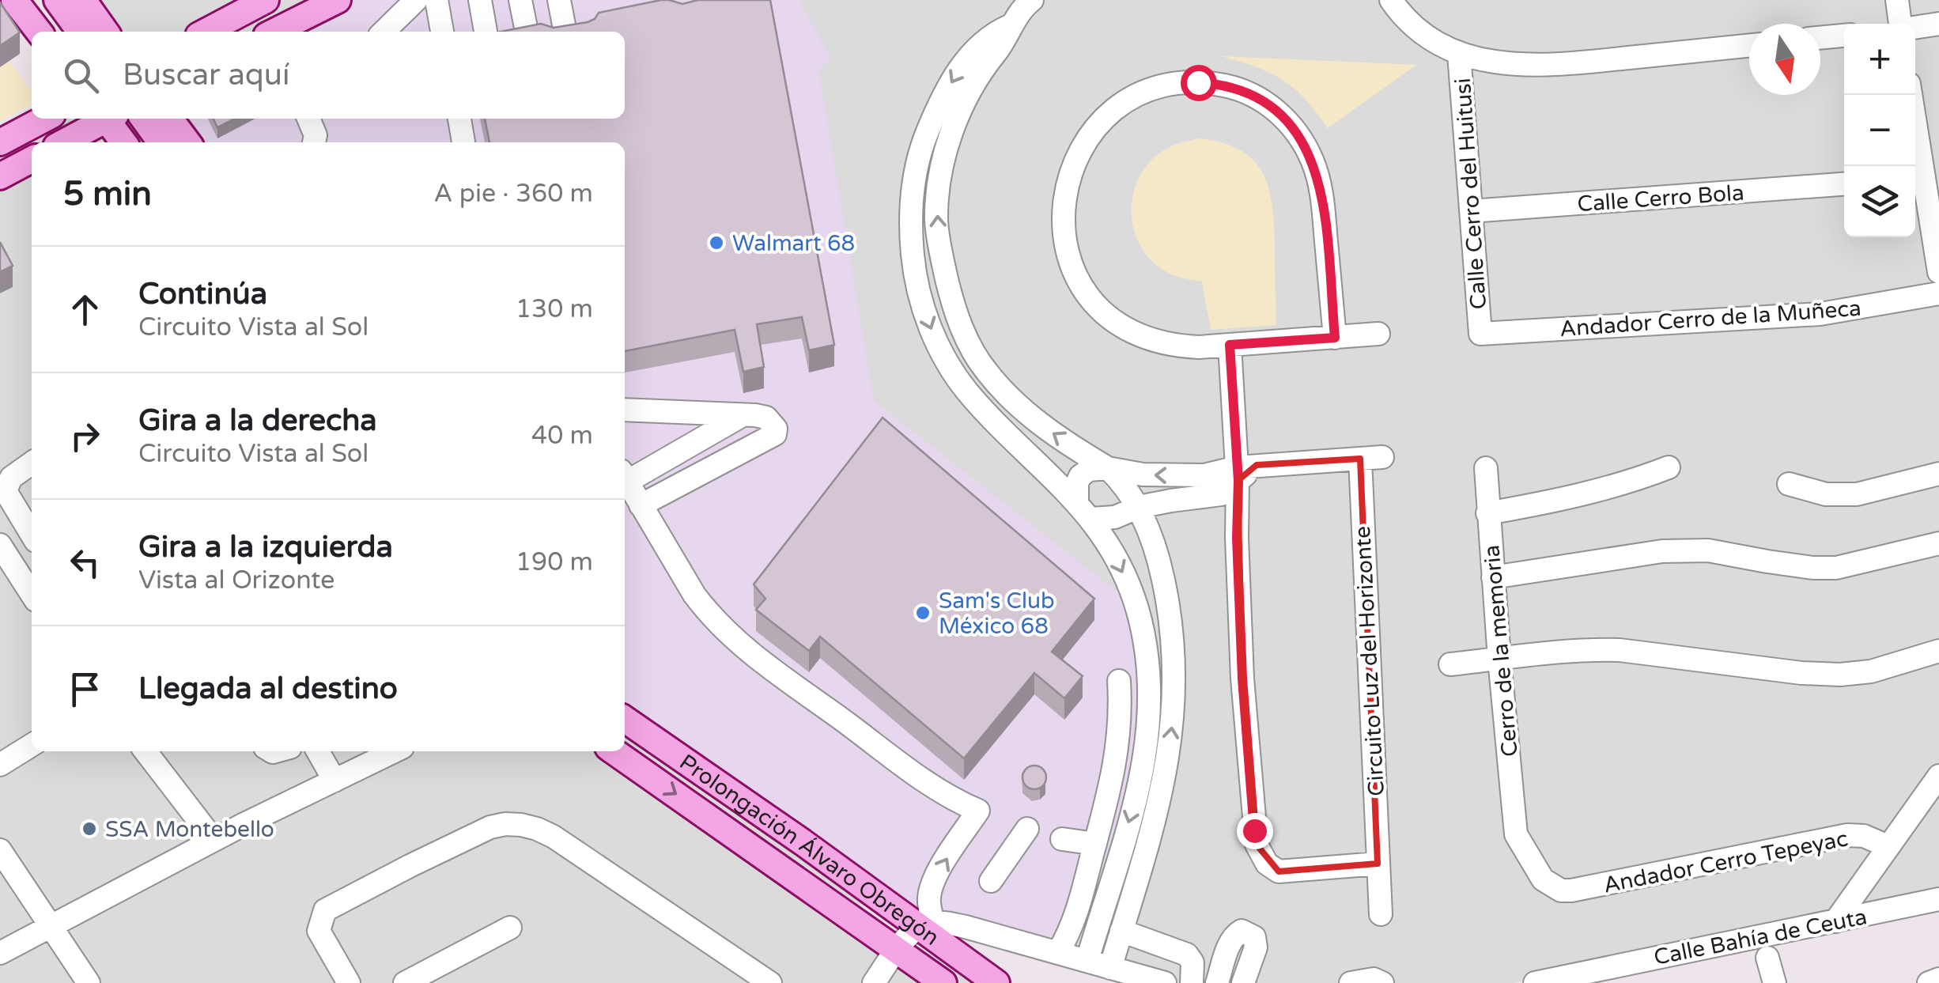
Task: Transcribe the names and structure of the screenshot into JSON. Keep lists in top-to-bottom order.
{
  "streets": {
    "main road": ["Prolongación Álvaro Obregón"],
    "street": [
      "Calle Cerro del Huitusi",
      "Calle Cerro Bola",
      "Andador Cerro de la Muñeca",
      "Cerro de la memoria",
      "Circuito Luz del Horizonte",
      "Andador Cerro Tepeyac",
      "Calle Bahía de Ceuta"
    ]
  },
  "crossings": [
    ["Calle Cerro del Huitusi", "Calle Cerro Bola"],
    ["Calle Cerro del Huitusi", "Andador Cerro de la Muñeca"],
    ["Cerro de la memoria", "Andador Cerro Tepeyac"]
  ],
  "places": ["Walmart 68", "Sam's Club México 68", "SSA Montebello"],
  "north": "bottom",
  "page": {
    "map_buttons": ["+", "−"],
    "search": "Buscar aquí",
    "heading": ["5 min", "A pie · 360 m"],
    "list": [
      ["Continúa", "Circuito Vista al Sol", "130 m"],
      ["Gira a la derecha", "Circuito Vista al Sol", "40 m"],
      ["Gira a la izquierda", "Vista al Orizonte", "190 m"],
      "Llegada al destino"
    ]
  }
}
